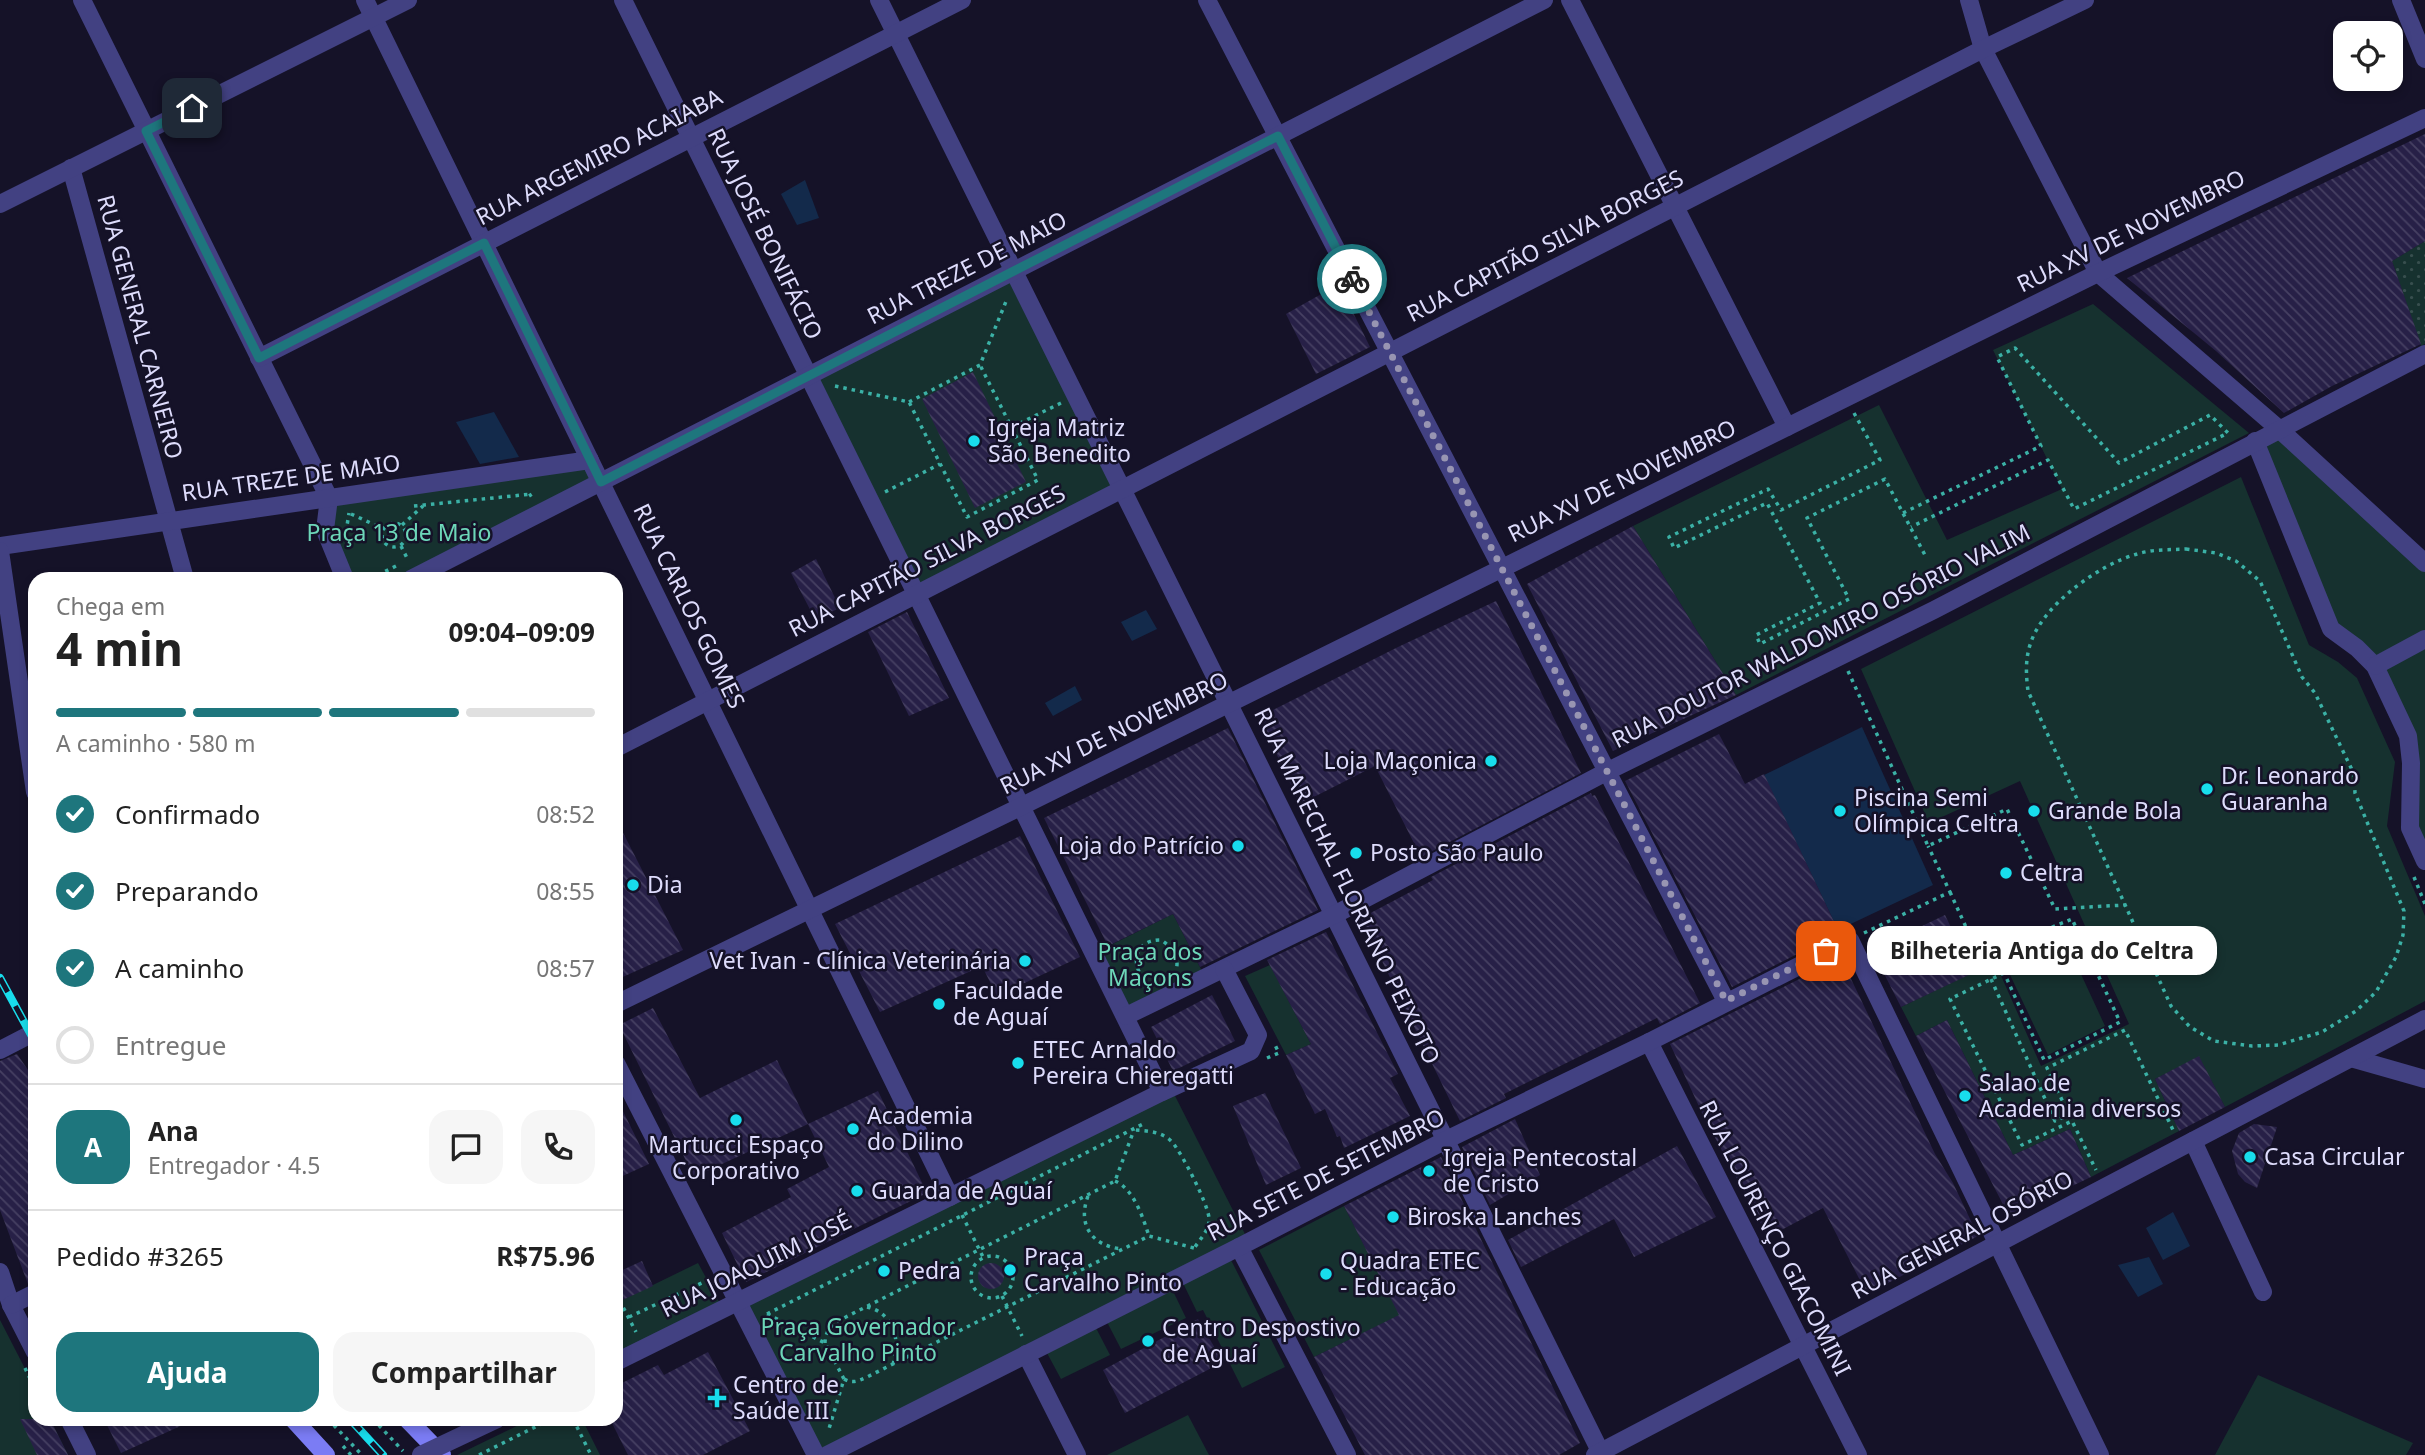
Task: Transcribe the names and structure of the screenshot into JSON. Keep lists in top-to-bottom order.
{
  "streets": {
    "street": [
      "RUA ARGEMIRO ACAIABA",
      "RUA XV DE NOVEMBRO",
      "RUA JOSÉ BONIFÁCIO",
      "RUA CAPITÃO SILVA BORGES",
      "RUA TREZE DE MAIO",
      "RUA GENERAL CARNEIRO",
      "RUA CARLOS GOMES",
      "RUA DOUTOR WALDOMIRO OSÓRIO VALIM",
      "RUA MARECHAL FLORIANO PEIXOTO",
      "RUA SETE DE SETEMBRO",
      "RUA GENERAL OSÓRIO",
      "RUA LOURENÇO GIACOMINI",
      "RUA JOAQUIM JOSÉ"
    ]
  },
  "crossings": [
    ["RUA ARGEMIRO ACAIABA", "RUA JOSÉ BONIFÁCIO"],
    ["RUA ARGEMIRO ACAIABA", "RUA CARLOS GOMES"],
    ["RUA ARGEMIRO ACAIABA", "RUA MARECHAL FLORIANO PEIXOTO"],
    ["RUA XV DE NOVEMBRO", "RUA JOSÉ BONIFÁCIO"],
    ["RUA XV DE NOVEMBRO", "RUA CARLOS GOMES"],
    ["RUA XV DE NOVEMBRO", "RUA MARECHAL FLORIANO PEIXOTO"],
    ["RUA JOSÉ BONIFÁCIO", "RUA CAPITÃO SILVA BORGES"],
    ["RUA JOSÉ BONIFÁCIO", "RUA TREZE DE MAIO"],
    ["RUA JOSÉ BONIFÁCIO", "RUA DOUTOR WALDOMIRO OSÓRIO VALIM"],
    ["RUA JOSÉ BONIFÁCIO", "RUA JOAQUIM JOSÉ"],
    ["RUA CAPITÃO SILVA BORGES", "RUA CARLOS GOMES"],
    ["RUA CAPITÃO SILVA BORGES", "RUA MARECHAL FLORIANO PEIXOTO"],
    ["RUA TREZE DE MAIO", "RUA GENERAL CARNEIRO"],
    ["RUA TREZE DE MAIO", "RUA CARLOS GOMES"],
    ["RUA TREZE DE MAIO", "RUA MARECHAL FLORIANO PEIXOTO"],
    ["RUA CARLOS GOMES", "RUA JOAQUIM JOSÉ"],
    ["RUA DOUTOR WALDOMIRO OSÓRIO VALIM", "RUA MARECHAL FLORIANO PEIXOTO"],
    ["RUA DOUTOR WALDOMIRO OSÓRIO VALIM", "RUA JOAQUIM JOSÉ"],
    ["RUA MARECHAL FLORIANO PEIXOTO", "RUA SETE DE SETEMBRO"],
    ["RUA MARECHAL FLORIANO PEIXOTO", "RUA GENERAL OSÓRIO"],
    ["RUA SETE DE SETEMBRO", "RUA LOURENÇO GIACOMINI"],
    ["RUA GENERAL OSÓRIO", "RUA LOURENÇO GIACOMINI"]
  ],
  "parks": ["Praça 13 de Maio", "Praça dos Maçons", "Praça Governador Carvalho Pinto"],
  "places": {
    "other": [
      "Igreja Matriz São Benedito",
      "Loja Maçonica",
      "Dr. Leonardo Guaranha",
      "Piscina Semi Olímpica Celtra",
      "Grande Bola",
      "Loja do Patrício",
      "Posto São Paulo",
      "Celtra",
      "Dia",
      "Bilheteria Antiga do Celtra",
      "Vet Ivan - Clínica Veterinária",
      "Faculdade de Aguaí",
      "ETEC Arnaldo Pereira Chieregatti",
      "Salao de Academia diversos",
      "Martucci Espaço Corporativo",
      "Academia do Dilino",
      "Casa Circular",
      "Igreja Pentecostal de Cristo",
      "Guarda de Aguaí",
      "Biroska Lanches",
      "Praça Carvalho Pinto",
      "Pedra",
      "Quadra ETEC - Educação",
      "Centro Despostivo de Aguaí"
    ],
    "health": ["Centro de Saúde III"]
  },
  "page": {
    "heading": ["4 min", "Chega em", "09:04–09:09"],
    "panel": [
      "Ana",
      "Entregador · 4.5",
      "Pedido #3265",
      "R$75.96"
    ],
    "bar": "A caminho · 580 m",
    "list": [
      ["Confirmado", "08:52"],
      ["Preparando", "08:55"],
      ["A caminho", "08:57"],
      "Entregue"
    ],
    "bubble": "Bilheteria Antiga do Celtra",
    "round": "A",
    "buttons": ["Ajuda", "Compartilhar"]
  }
}
